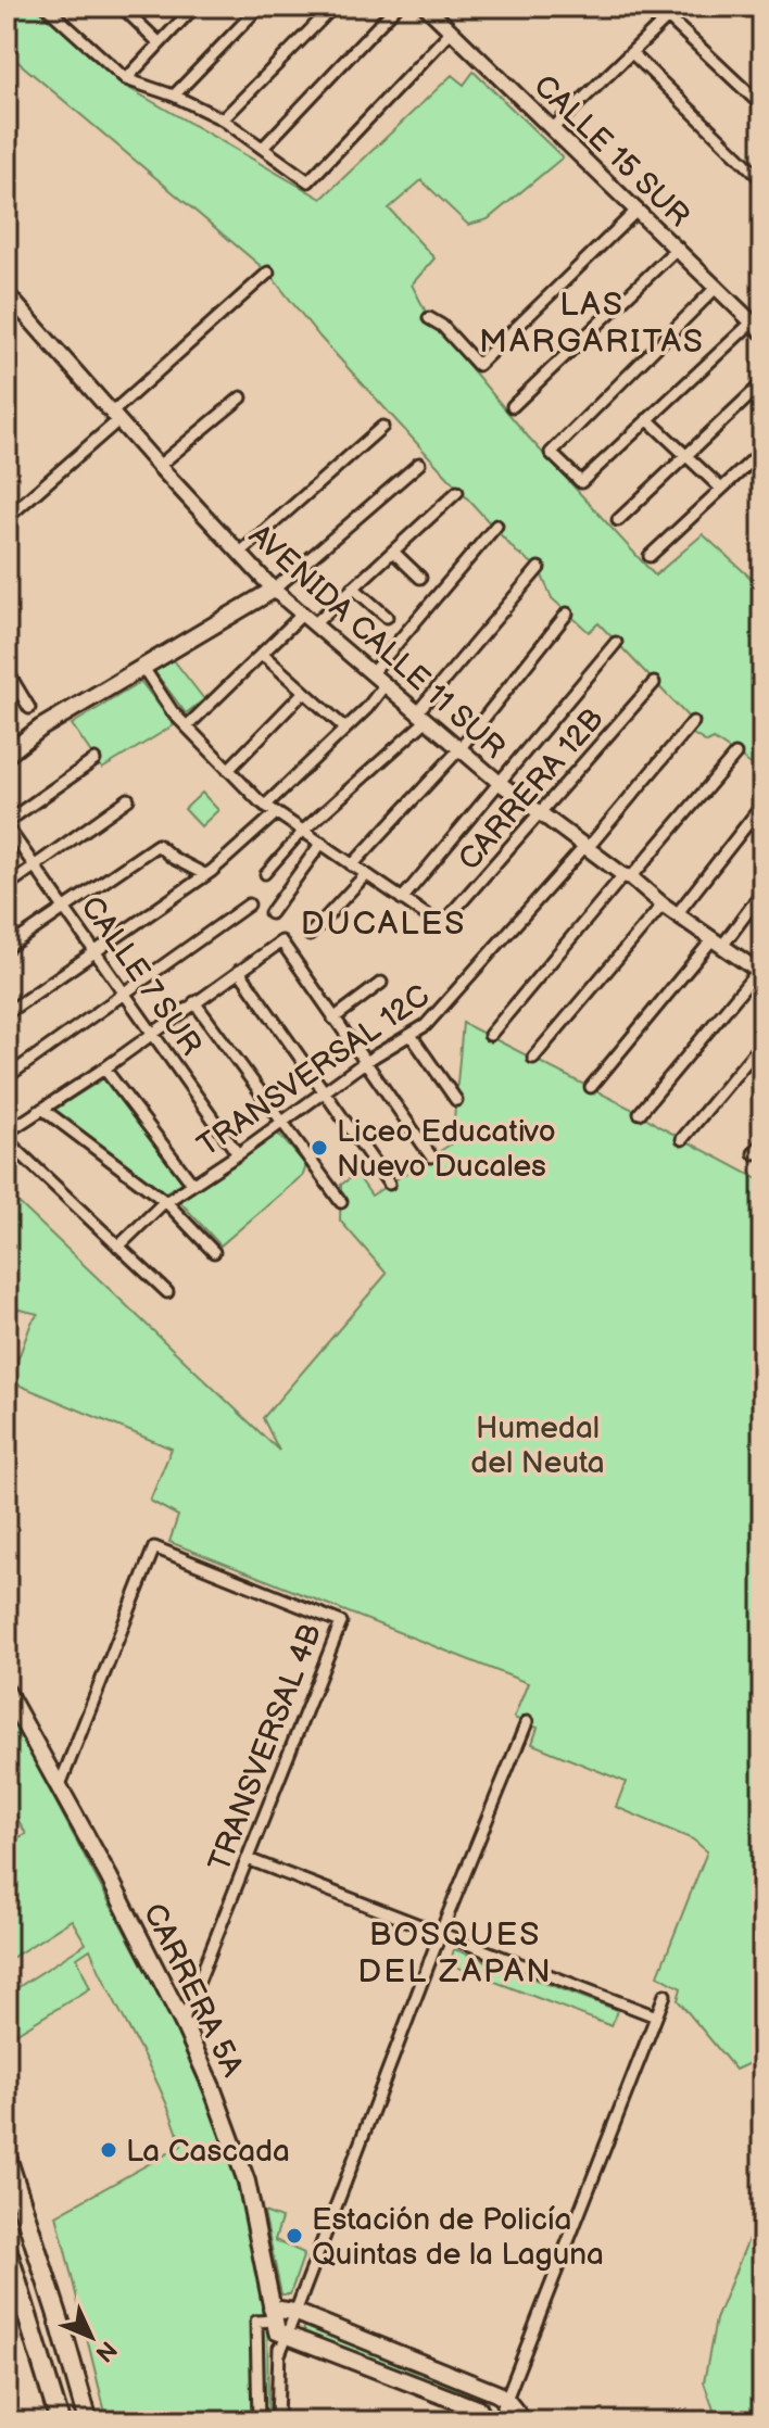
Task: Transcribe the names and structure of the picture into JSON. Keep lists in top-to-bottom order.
{
  "streets": {
    "main road": ["CARRERA 5A"],
    "street": [
      "CALLE 15 SUR",
      "AVENIDA CALLE 11 SUR",
      "CARRERA 12B",
      "CALLE 7 SUR",
      "TRANSVERSAL 12C",
      "TRANSVERSAL 4B"
    ]
  },
  "crossings": [
    ["AVENIDA CALLE 11 SUR", "CARRERA 12B"],
    ["AVENIDA CALLE 11 SUR", "TRANSVERSAL 12C"],
    ["CALLE 7 SUR", "TRANSVERSAL 12C"],
    ["TRANSVERSAL 4B", "CARRERA 5A"]
  ],
  "districts": ["LAS MARGARITAS", "DUCALES", "BOSQUES DEL ZAPAN"],
  "parks": ["Humedal del Neuta"],
  "places": ["Liceo Educativo Nuevo Ducales", "La Cascada", "Estación de Policía Quintas de la Laguna"],
  "north": "bottom right"
}
